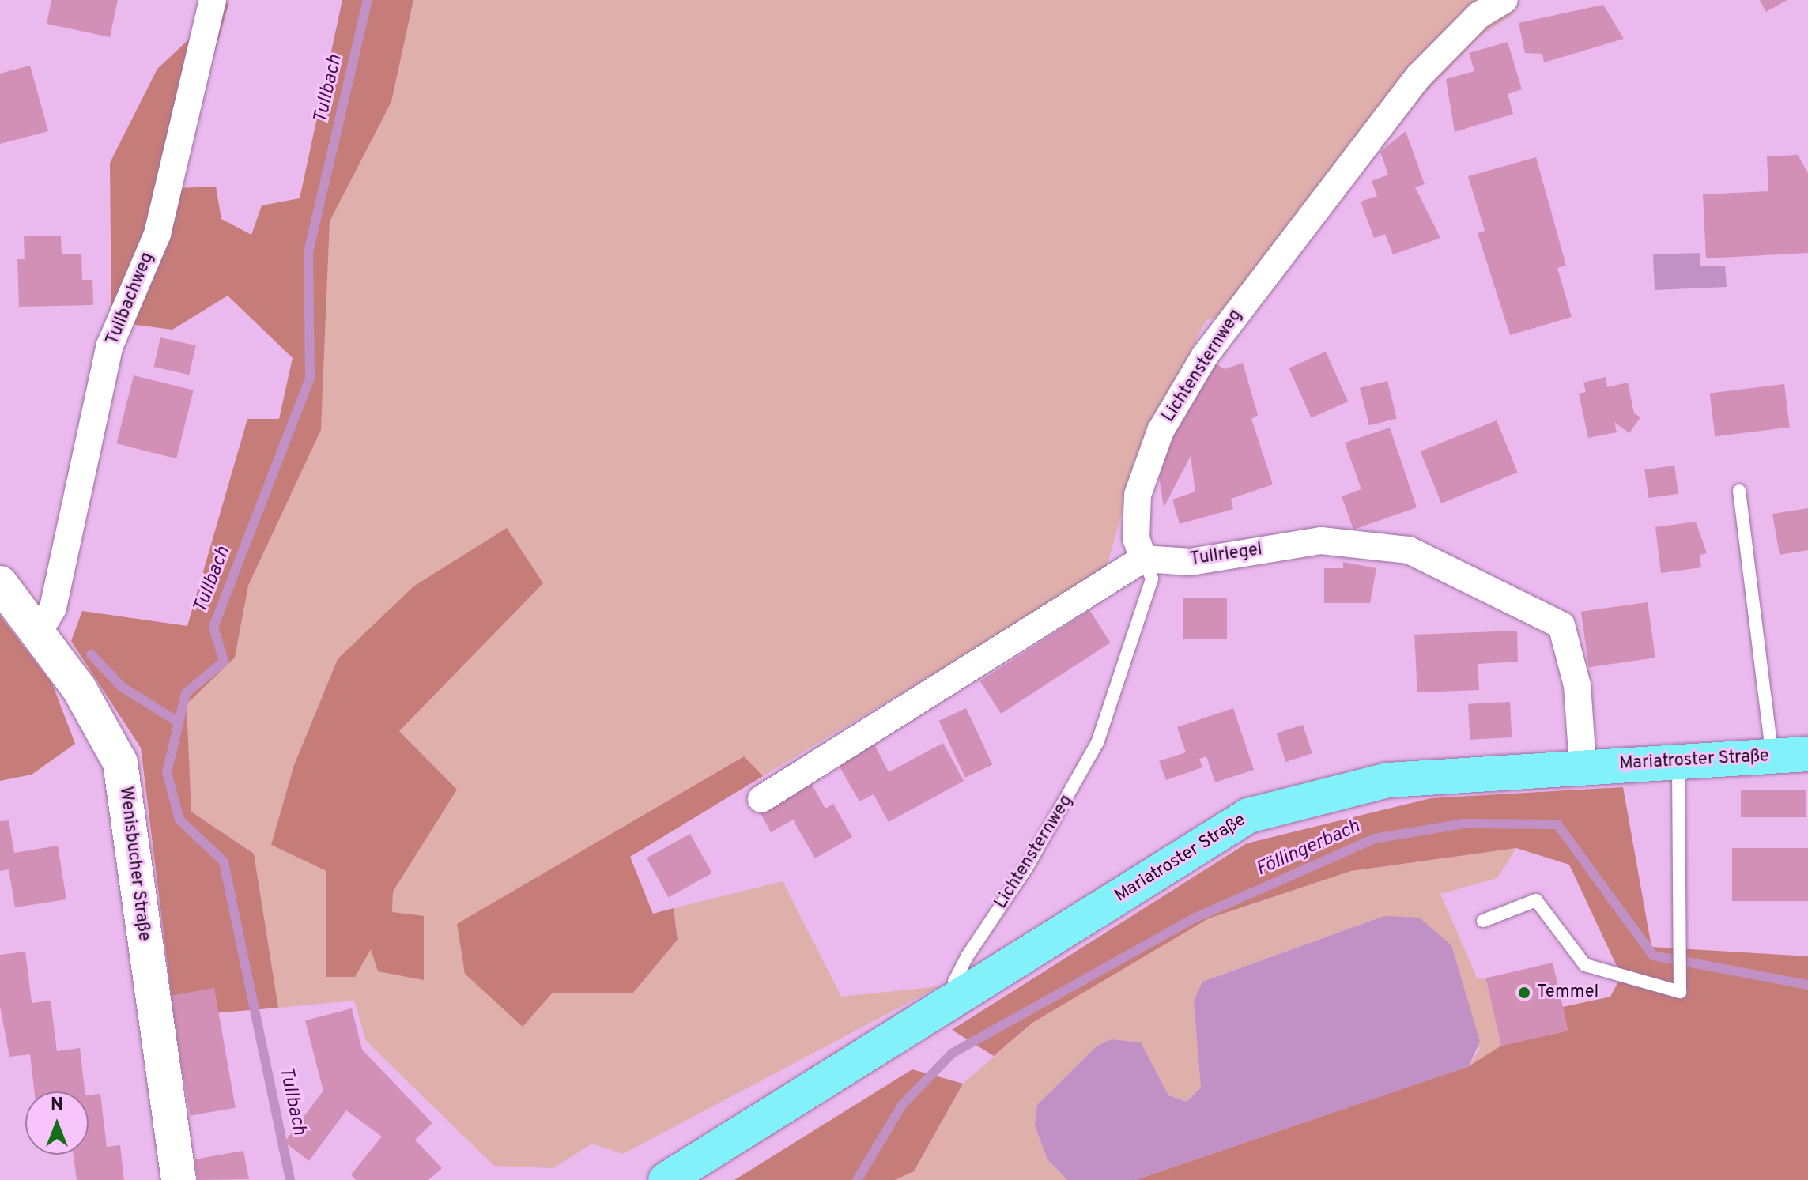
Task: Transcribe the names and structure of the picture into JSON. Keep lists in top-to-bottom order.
{
  "streets": {
    "main road": ["Mariatroster Straße"],
    "street": [
      "Tullbachweg",
      "Lichtensternweg",
      "Tullriegel",
      "Wenisbucher Straße"
    ]
  },
  "crossings": [
    ["Tullbachweg", "Wenisbucher Straße"],
    ["Lichtensternweg", "Tullriegel"],
    ["Lichtensternweg", "Mariatroster Straße"],
    ["Tullriegel", "Mariatroster Straße"]
  ],
  "water": ["Tullbach", "Föllingerbach"],
  "places": ["Temmel"],
  "north": "top"
}
